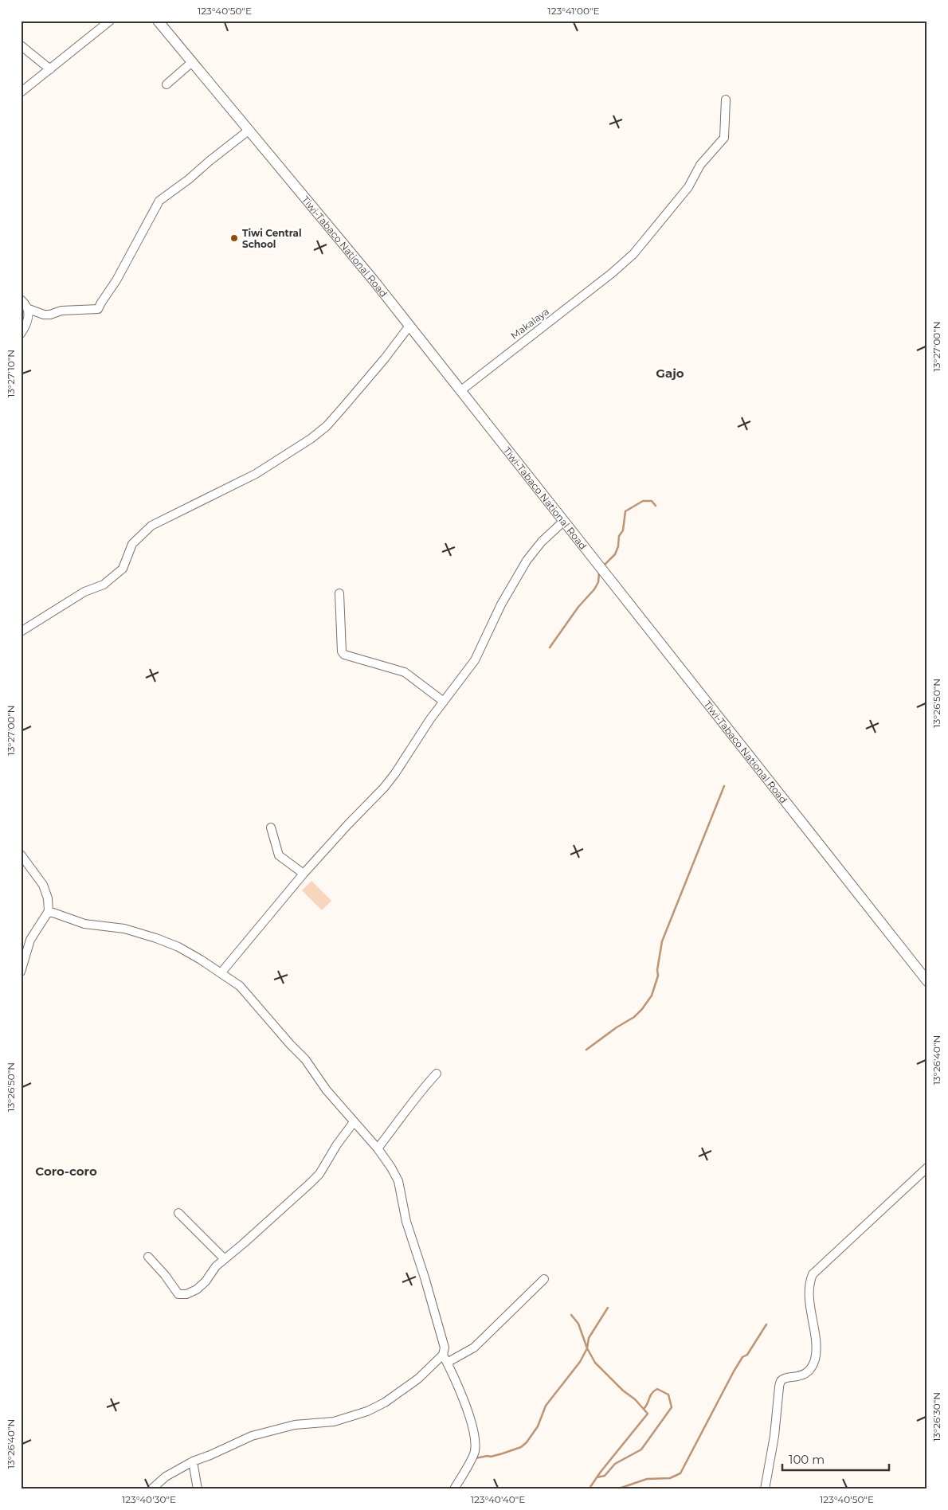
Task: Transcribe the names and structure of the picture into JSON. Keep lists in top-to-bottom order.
{
  "streets": {
    "main road": ["Tiwi-Tabaco National Road"],
    "street": ["Makalaya"]
  },
  "crossings": [
    ["Tiwi-Tabaco National Road", "Makalaya"]
  ],
  "districts": ["Gajo", "Coro-coro"],
  "places": ["Tiwi Central School"],
  "scale_bar": "100 m",
  "coordinates": [
    "123°40'50\"E",
    "123°41'00\"E",
    "13°27'00\"N",
    "13°27'10\"N",
    "13°26'50\"N",
    "13°26'40\"N",
    "13°26'30\"N",
    "123°40'30\"E",
    "123°40'40\"E"
  ]
}
